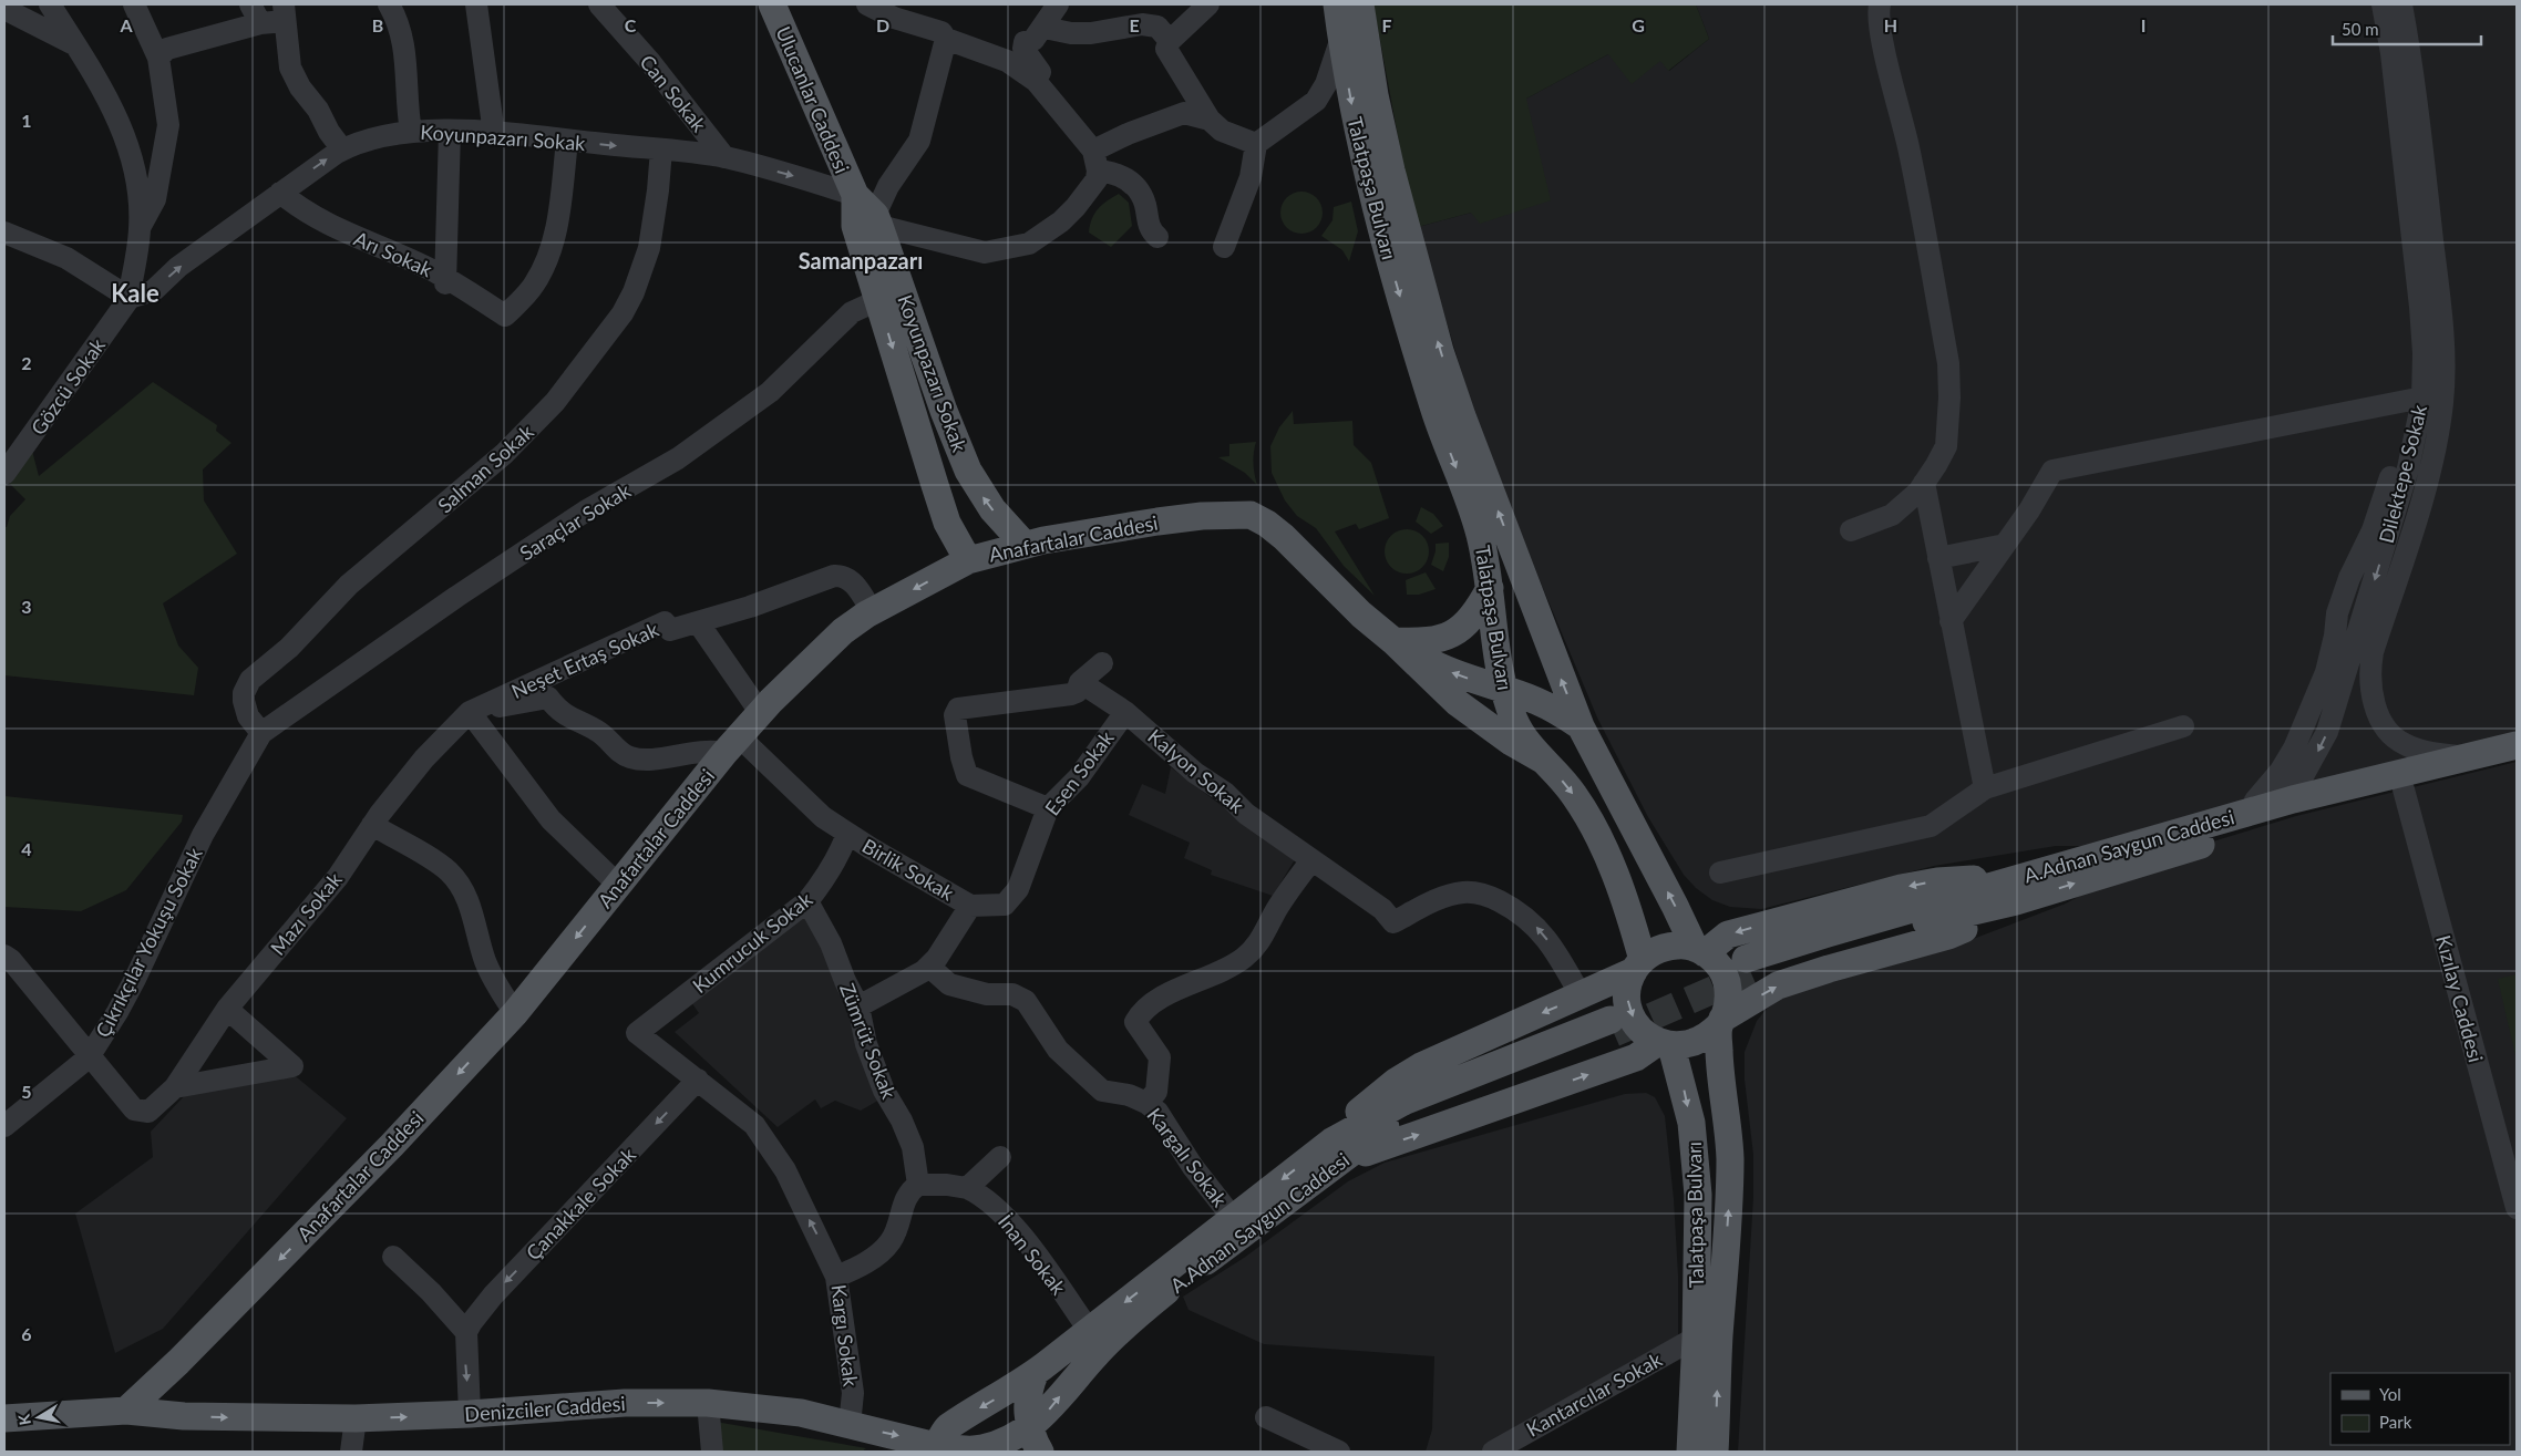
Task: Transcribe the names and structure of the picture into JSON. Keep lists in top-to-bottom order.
{
  "streets": {
    "main road": [
      "Ulucanlar Caddesi",
      "Koyunpazarı Sokak",
      "Talatpaşa Bulvarı",
      "Anafartalar Caddesi",
      "A.Adnan Saygun Caddesi",
      "Denizciler Caddesi"
    ],
    "street": [
      "Can Sokak",
      "Arı Sokak",
      "Gözcü Sokak",
      "Salman Sokak",
      "Dilektepe Sokak",
      "Saraçlar Sokak",
      "Neşet Ertaş Sokak",
      "Kalyon Sokak",
      "Esen Sokak",
      "Birlik Sokak",
      "Mazı Sokak",
      "Çıkrıkçılar Yokuşu Sokak",
      "Kumrucuk Sokak",
      "Kızılay Caddesi",
      "Zümrüt Sokak",
      "Kargalı Sokak",
      "Çanakkale Sokak",
      "İnan Sokak",
      "Kargı Sokak",
      "Kantarcılar Sokak"
    ]
  },
  "crossings": [
    ["Can Sokak", "Koyunpazarı Sokak"],
    ["Ulucanlar Caddesi", "Koyunpazarı Sokak"],
    ["Koyunpazarı Sokak", "Arı Sokak"],
    ["Koyunpazarı Sokak", "Gözcü Sokak"],
    ["Koyunpazarı Sokak", "Salman Sokak"],
    ["Koyunpazarı Sokak", "Saraçlar Sokak"],
    ["Koyunpazarı Sokak", "Anafartalar Caddesi"],
    ["Talatpaşa Bulvarı", "Kantarcılar Sokak"],
    ["Salman Sokak", "Saraçlar Sokak"],
    ["Salman Sokak", "Çıkrıkçılar Yokuşu Sokak"],
    ["Dilektepe Sokak", "A.Adnan Saygun Caddesi"],
    ["Saraçlar Sokak", "Çıkrıkçılar Yokuşu Sokak"],
    ["Anafartalar Caddesi", "Neşet Ertaş Sokak"],
    ["Anafartalar Caddesi", "Birlik Sokak"],
    ["Anafartalar Caddesi", "Denizciler Caddesi"],
    ["Neşet Ertaş Sokak", "Mazı Sokak"],
    ["Kalyon Sokak", "Esen Sokak"],
    ["Kalyon Sokak", "Kargalı Sokak"],
    ["Esen Sokak", "Birlik Sokak"],
    ["A.Adnan Saygun Caddesi", "Kızılay Caddesi"],
    ["A.Adnan Saygun Caddesi", "Kargalı Sokak"],
    ["A.Adnan Saygun Caddesi", "İnan Sokak"],
    ["A.Adnan Saygun Caddesi", "Denizciler Caddesi"],
    ["Birlik Sokak", "Kumrucuk Sokak"],
    ["Mazı Sokak", "Çıkrıkçılar Yokuşu Sokak"],
    ["Kumrucuk Sokak", "Zümrüt Sokak"],
    ["Kumrucuk Sokak", "Çanakkale Sokak"],
    ["Zümrüt Sokak", "Kargı Sokak"],
    ["Kargı Sokak", "Denizciler Caddesi"]
  ],
  "one_way": [
    "Anafartalar Caddesi",
    "Kalyon Sokak",
    "Çanakkale Sokak",
    "Denizciler Caddesi"
  ],
  "districts": ["Samanpazarı", "Kale"],
  "legend": ["Yol", "Park"],
  "scale_bar": "50 m",
  "north": "left",
  "grid": {
    "columns": [
      "A",
      "B",
      "C",
      "D",
      "E",
      "F",
      "G",
      "H",
      "I"
    ],
    "rows": [
      "1",
      "2",
      "3",
      "4",
      "5",
      "6"
    ]
  }
}
